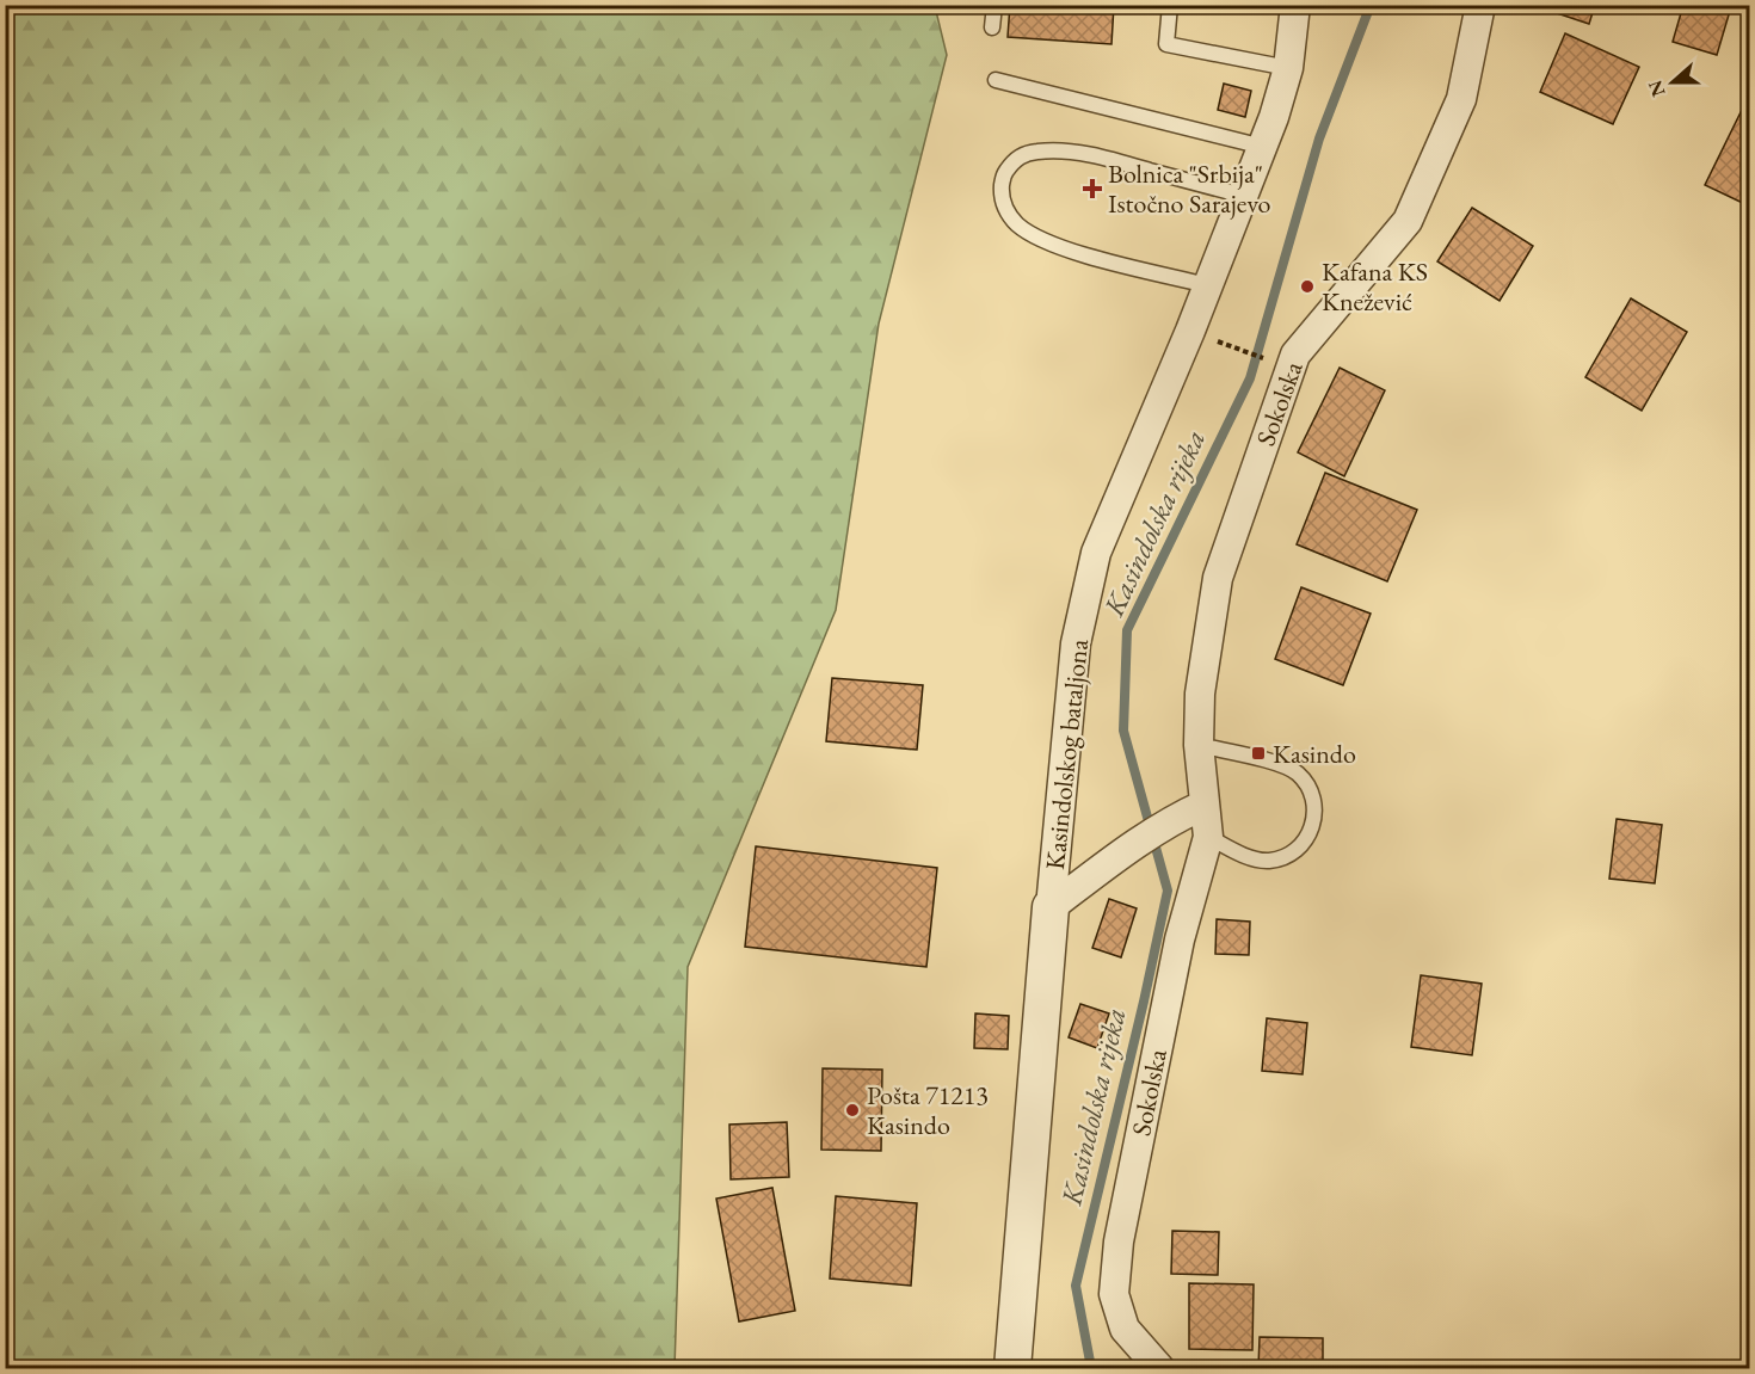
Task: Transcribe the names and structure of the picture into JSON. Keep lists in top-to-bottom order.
{
  "streets": {
    "street": ["Sokolska", "Kasindolskog bataljona"]
  },
  "water": ["Kasindolska rijeka"],
  "places": {
    "health": ["Bolnica \"Srbija\" Istočno Sarajevo"],
    "other": ["Kafana KS Knežević", "Pošta 71213 Kasindo"],
    "transit": ["Kasindo"]
  },
  "north": "left"
}
